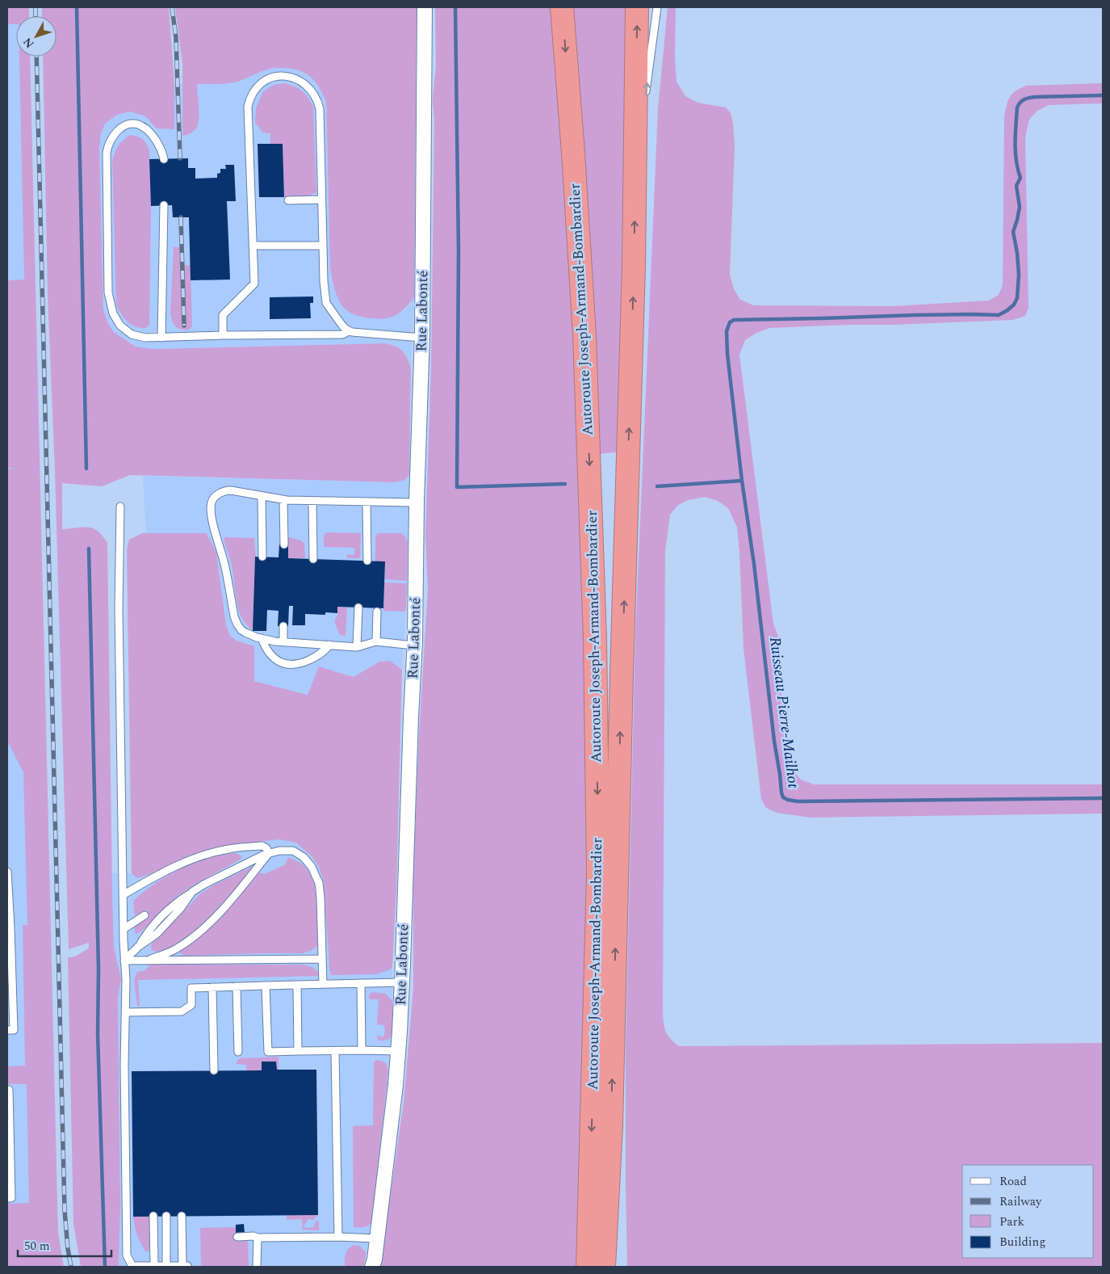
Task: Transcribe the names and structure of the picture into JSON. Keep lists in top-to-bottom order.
{
  "streets": {
    "highway": ["Autoroute Joseph-Armand-Bombardier"],
    "street": ["Rue Labonté"]
  },
  "water": ["Ruisseau Pierre-Mailhot"],
  "legend": [
    "Road",
    "Railway",
    "Park",
    "Building"
  ],
  "scale_bar": "50 m",
  "north": "bottom left"
}
